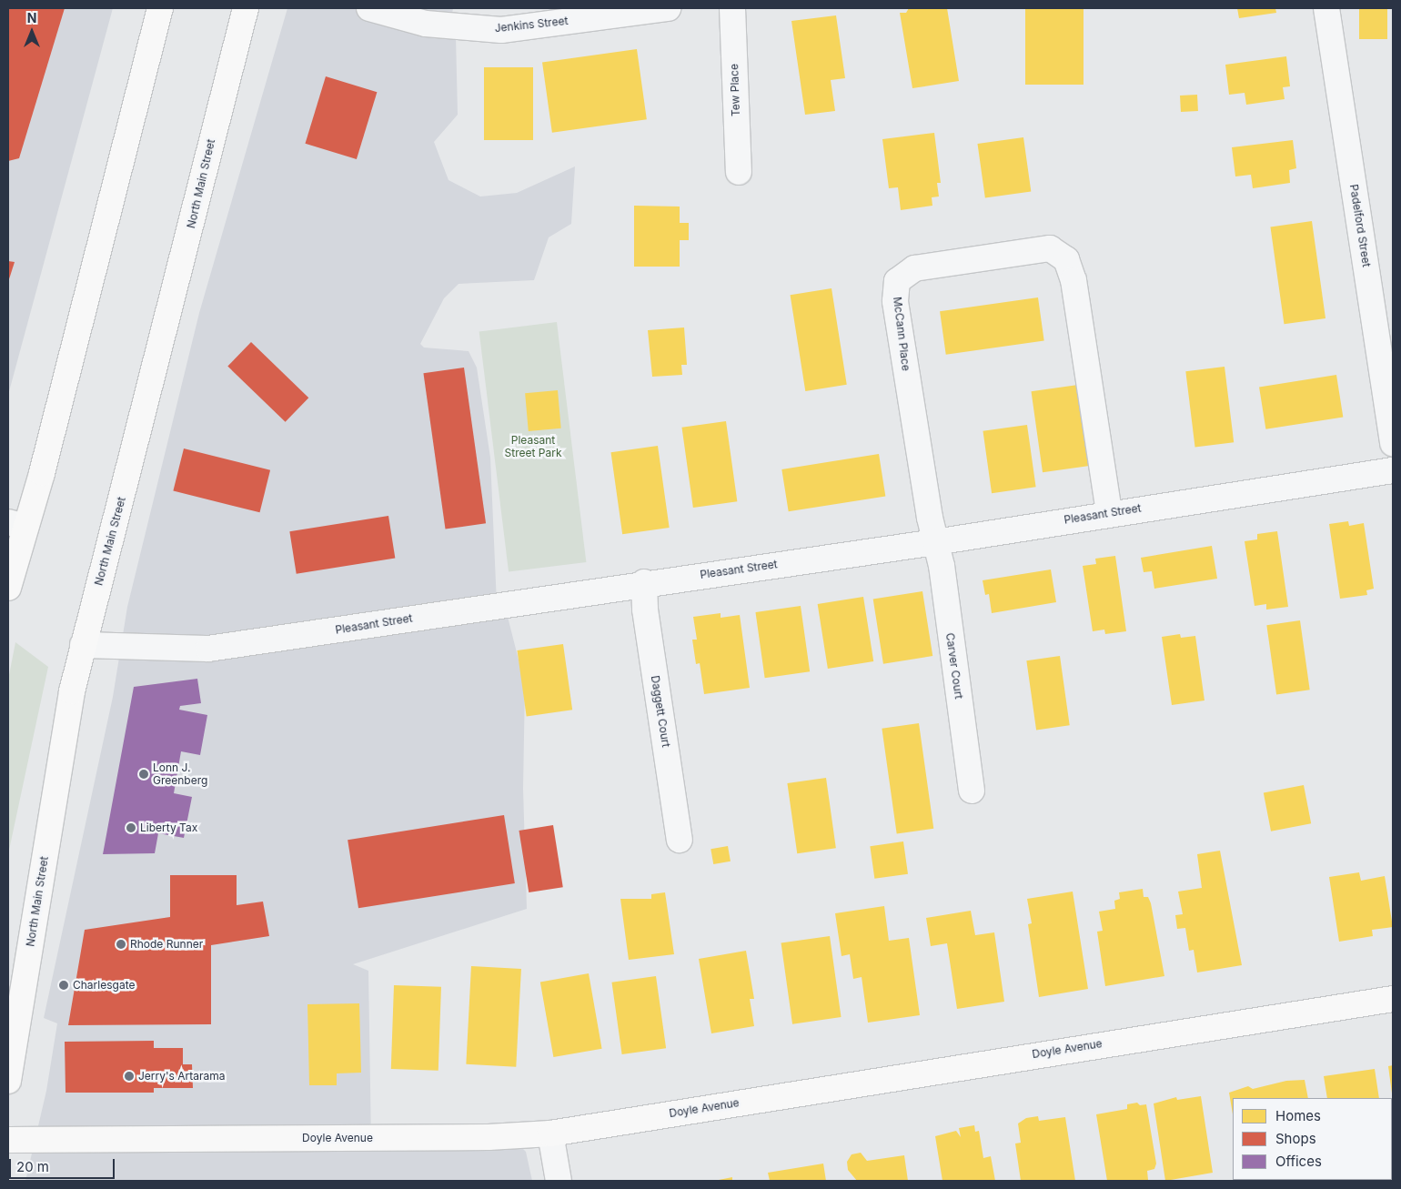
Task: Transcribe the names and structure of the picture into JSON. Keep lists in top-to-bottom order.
{
  "streets": {
    "main road": ["North Main Street", "Doyle Avenue"],
    "street": [
      "Jenkins Street",
      "Tew Place",
      "Padelford Street",
      "McCann Place",
      "Pleasant Street",
      "Carver Court",
      "Daggett Court"
    ]
  },
  "crossings": [
    ["North Main Street", "Pleasant Street"],
    ["McCann Place", "Pleasant Street"],
    ["McCann Place", "Carver Court"],
    ["Pleasant Street", "Carver Court"],
    ["Pleasant Street", "Daggett Court"]
  ],
  "parks": ["Pleasant Street Park"],
  "places": [
    "Lonn J. Greenberg",
    "Liberty Tax",
    "Rhode Runner",
    "Charlesgate",
    "Jerry's Artarama"
  ],
  "legend": ["Homes", "Shops", "Offices"],
  "scale_bar": "20 m",
  "north": "top"
}
